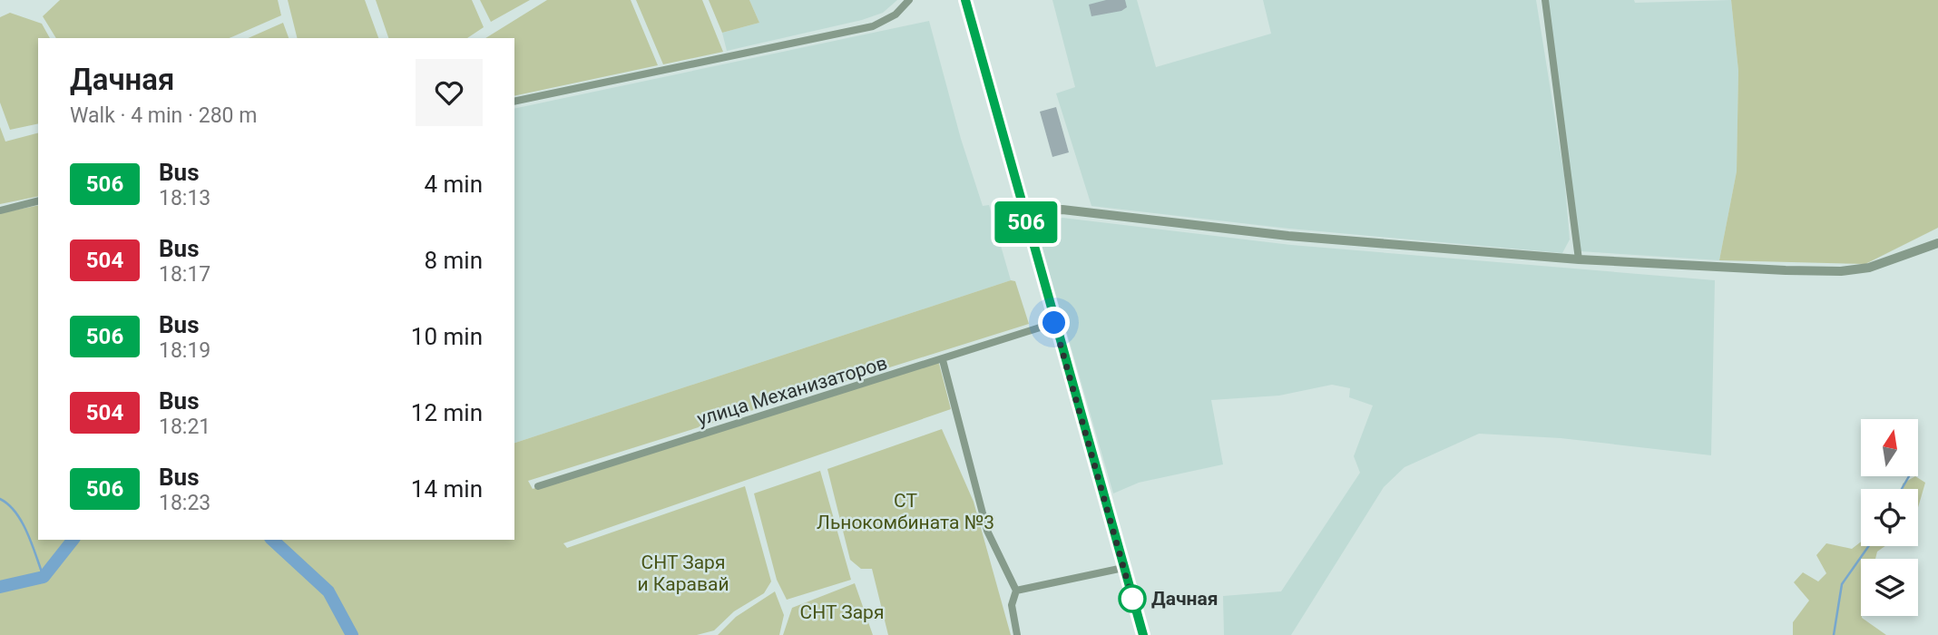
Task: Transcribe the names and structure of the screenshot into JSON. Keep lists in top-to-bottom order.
{
  "streets": {
    "street": ["улица Механизаторов"]
  },
  "parks": ["СТ Льнокомбината №3", "СНТ Заря и Каравай", "СНТ Заря"],
  "places": ["Дачная"],
  "lines": ["bus line 506"],
  "north": "top",
  "page": {
    "on_map": "506",
    "heading": ["Дачная", "Walk · 4 min · 280 m"],
    "list": [
      {
        "mark": "506",
        "name": "Bus",
        "note": "18:13",
        "value": "4 min"
      },
      {
        "mark": "504",
        "name": "Bus",
        "note": "18:17",
        "value": "8 min"
      },
      {
        "mark": "506",
        "name": "Bus",
        "note": "18:19",
        "value": "10 min"
      },
      {
        "mark": "504",
        "name": "Bus",
        "note": "18:21",
        "value": "12 min"
      },
      {
        "mark": "506",
        "name": "Bus",
        "note": "18:23",
        "value": "14 min"
      }
    ]
  }
}
